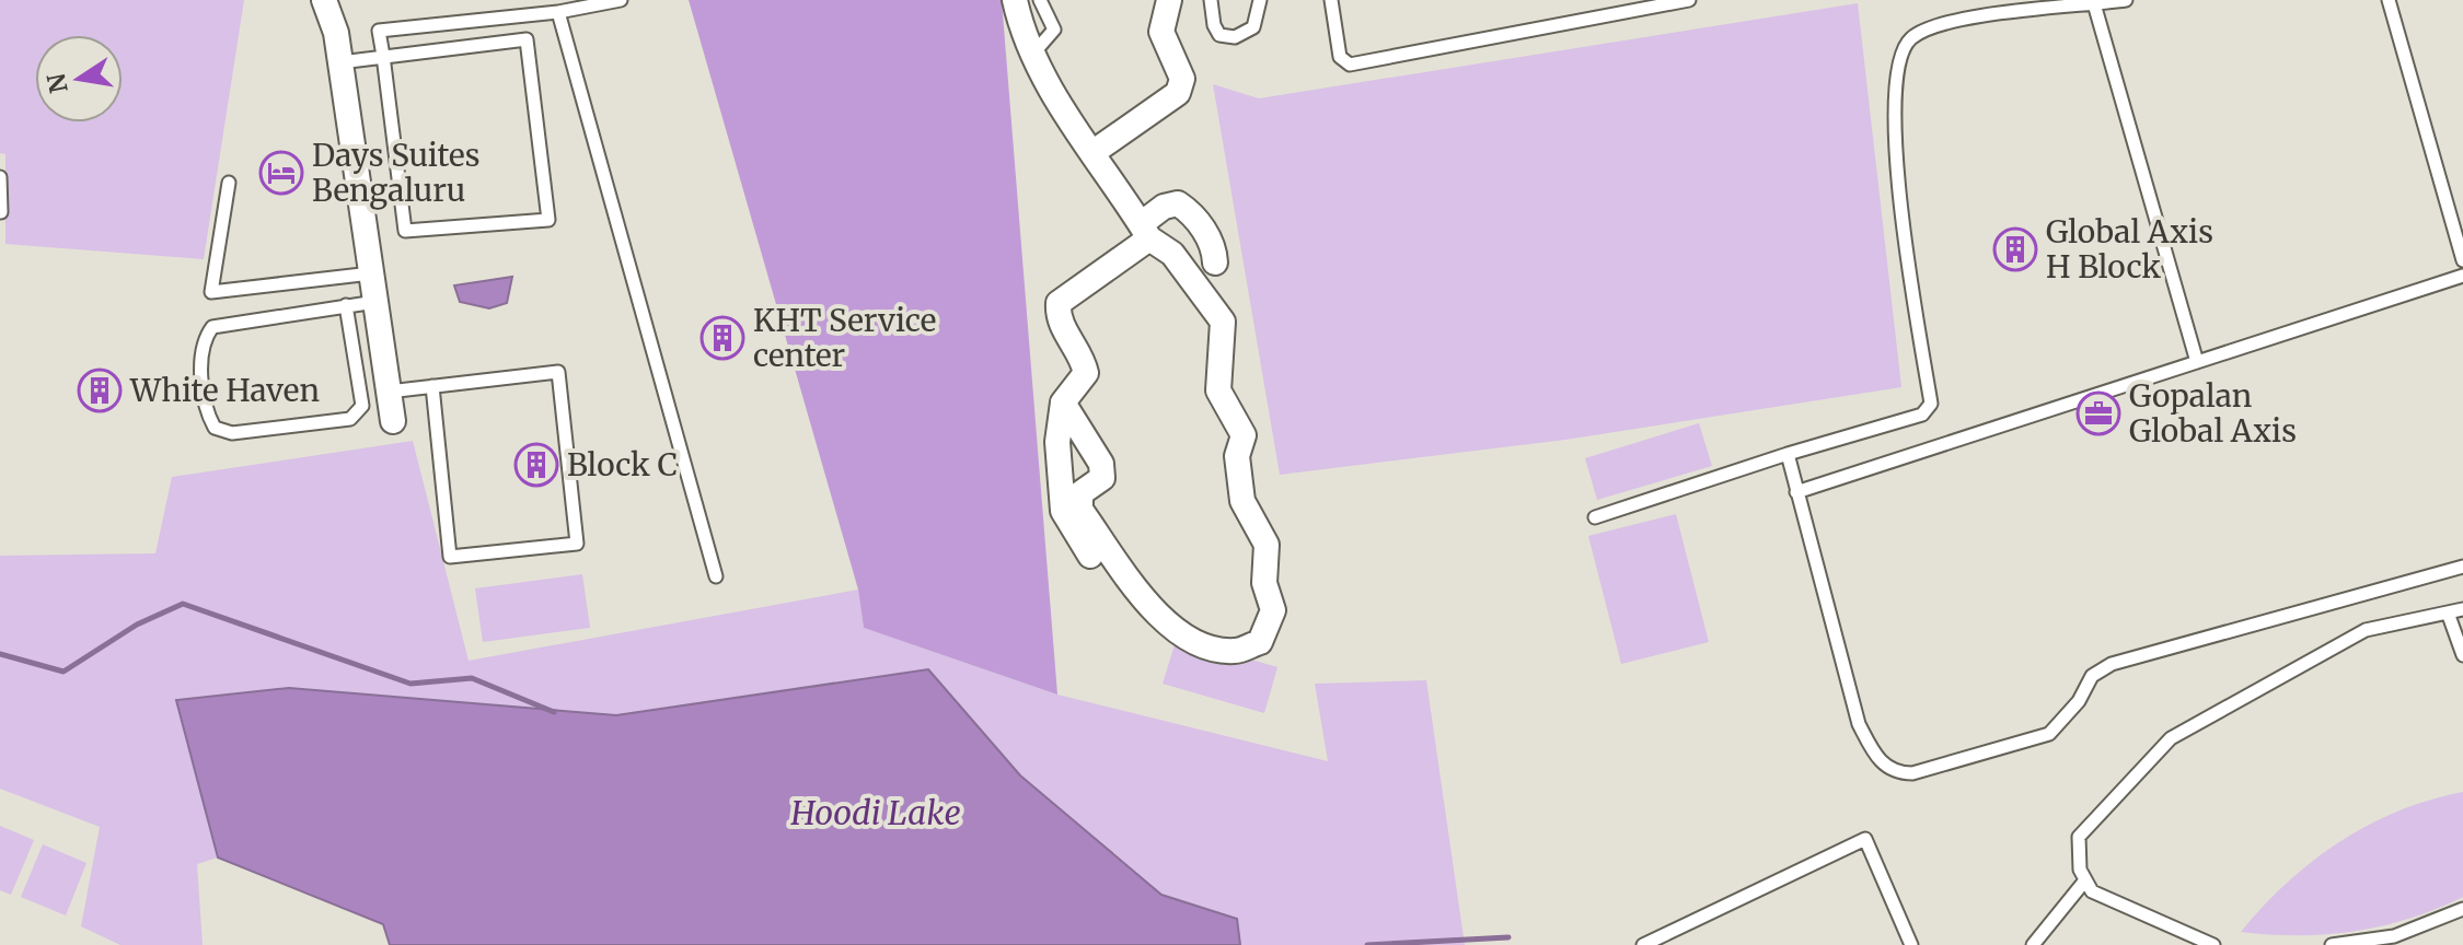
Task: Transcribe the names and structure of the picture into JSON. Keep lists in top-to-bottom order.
{
  "water": ["Hoodi Lake"],
  "places": {
    "hotel": ["Days Suites Bengaluru"],
    "building": [
      "Global Axis H Block",
      "KHT Service center",
      "White Haven",
      "Block C"
    ],
    "office": ["Gopalan Global Axis"]
  },
  "north": "left"
}
